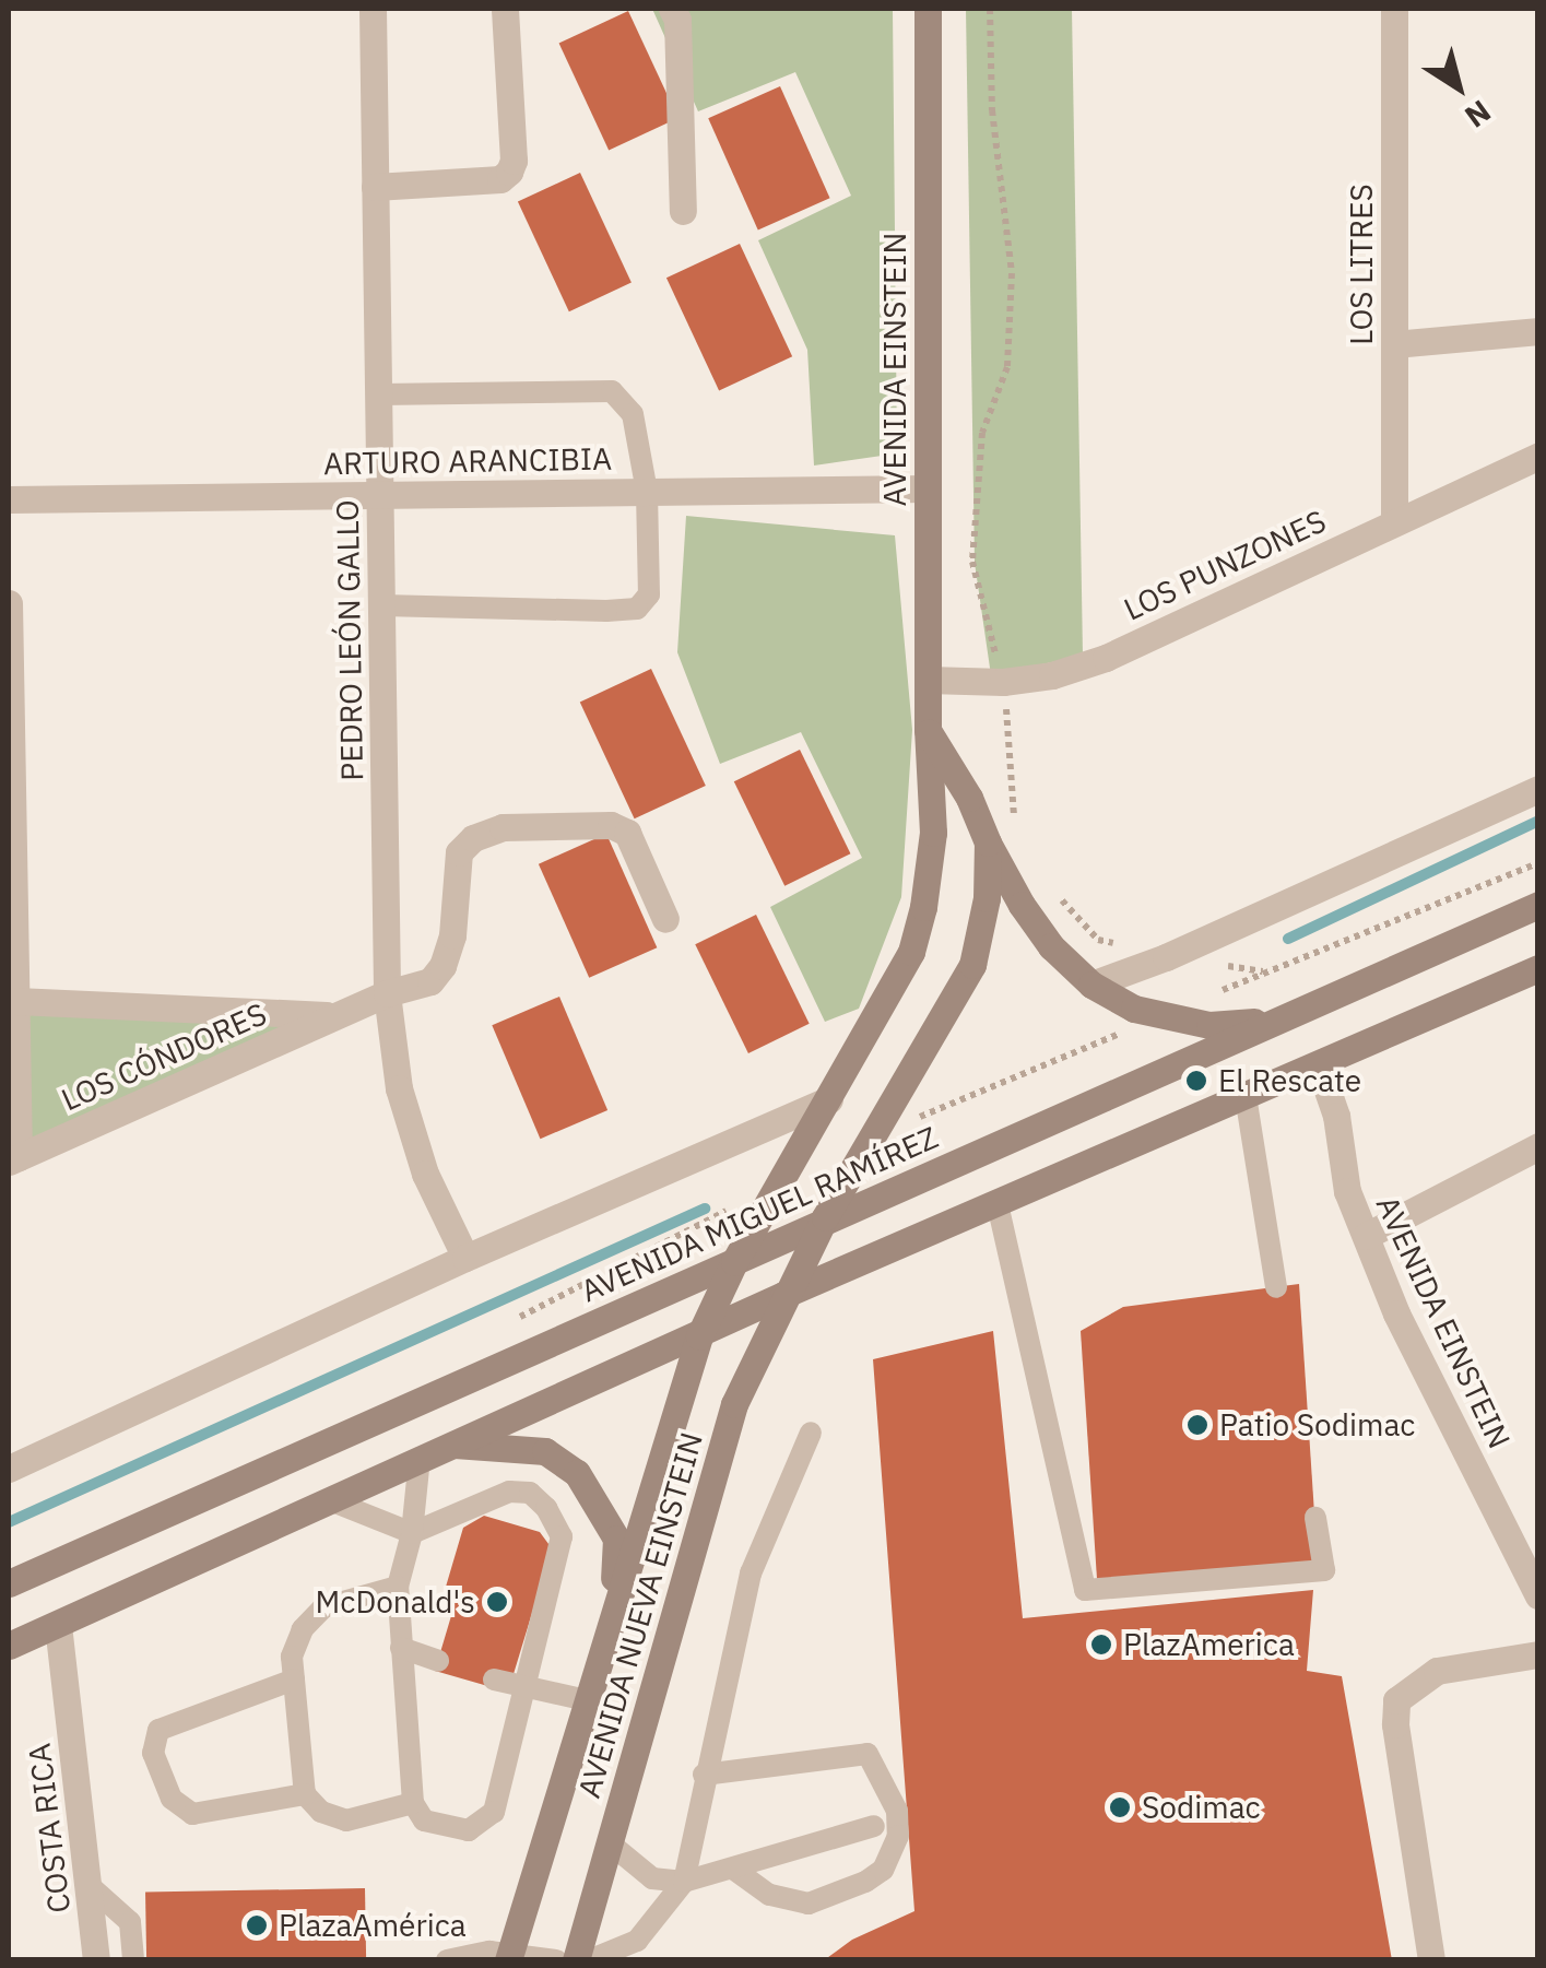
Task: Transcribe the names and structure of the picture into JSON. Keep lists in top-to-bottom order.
{
  "streets": {
    "main road": ["AVENIDA EINSTEIN", "AVENIDA MIGUEL RAMÍREZ", "AVENIDA NUEVA EINSTEIN"],
    "street": [
      "LOS LITRES",
      "ARTURO ARANCIBIA",
      "LOS PUNZONES",
      "PEDRO LEÓN GALLO",
      "LOS CÓNDORES",
      "COSTA RICA"
    ]
  },
  "crossings": [
    ["LOS LITRES", "LOS PUNZONES"],
    ["AVENIDA EINSTEIN", "ARTURO ARANCIBIA"],
    ["AVENIDA EINSTEIN", "LOS PUNZONES"],
    ["AVENIDA EINSTEIN", "AVENIDA MIGUEL RAMÍREZ"],
    ["AVENIDA EINSTEIN", "AVENIDA NUEVA EINSTEIN"],
    ["ARTURO ARANCIBIA", "PEDRO LEÓN GALLO"],
    ["PEDRO LEÓN GALLO", "LOS CÓNDORES"]
  ],
  "places": [
    "El Rescate",
    "Patio Sodimac",
    "McDonald's",
    "PlazAmerica",
    "Sodimac",
    "PlazaAmérica"
  ],
  "north": "bottom right"
}
